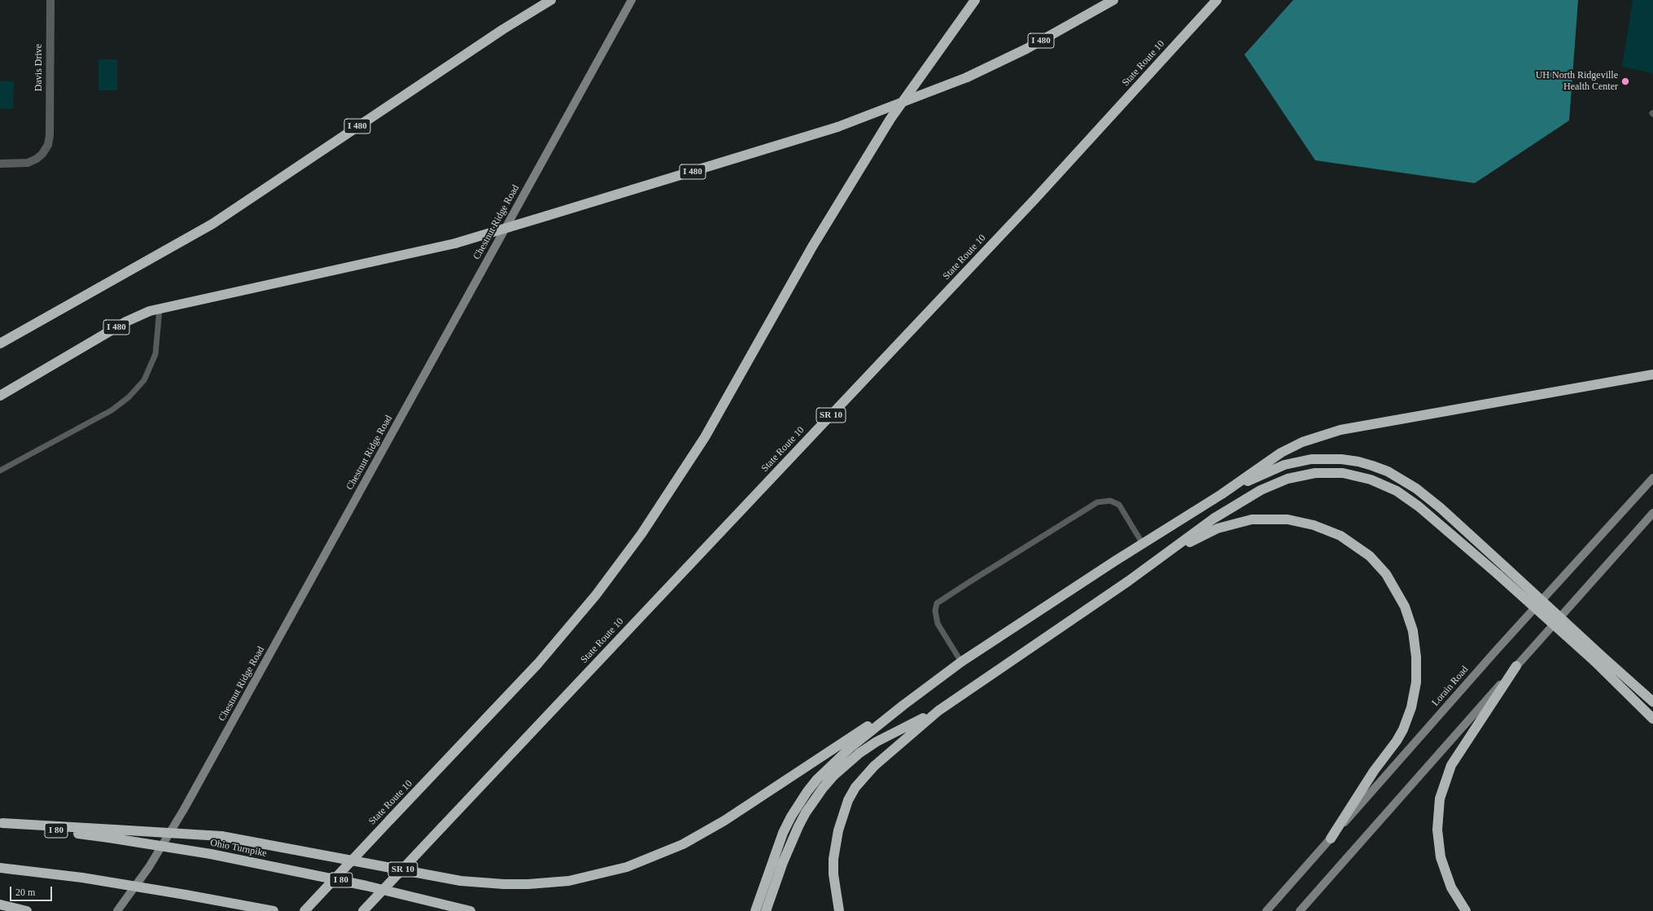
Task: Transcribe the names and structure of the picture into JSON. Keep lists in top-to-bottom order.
{
  "streets": {
    "highway": [
      "I 480",
      "State Route 10",
      "SR 10",
      "I 80",
      "Ohio Turnpike"
    ],
    "street": ["Davis Drive", "Chestnut Ridge Road", "Lorain Road"]
  },
  "places": ["UH North Ridgeville Health Center"],
  "scale_bar": "20 m"
}
